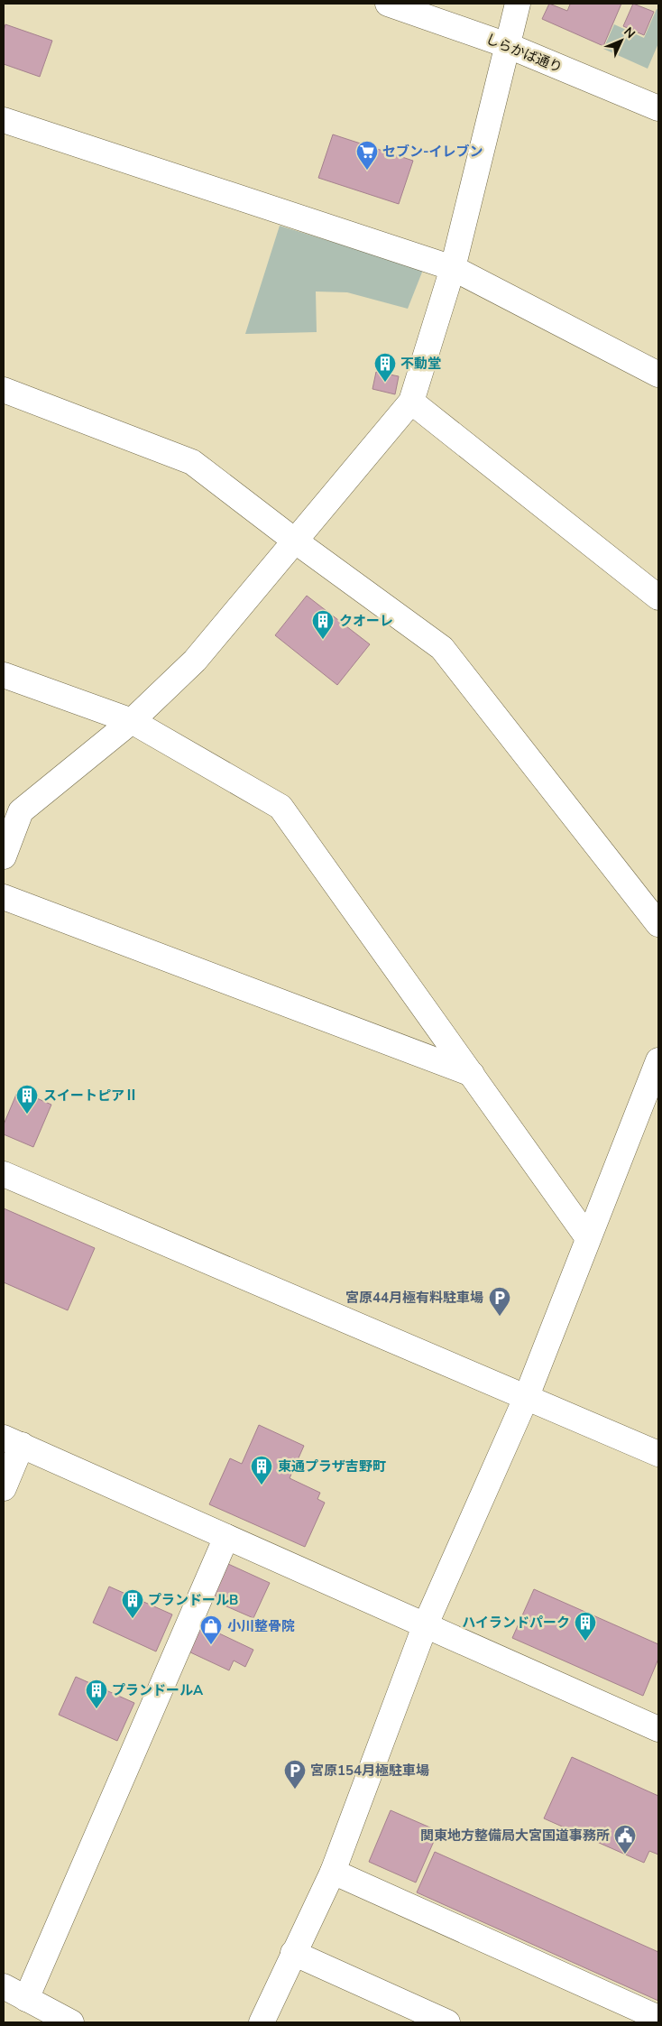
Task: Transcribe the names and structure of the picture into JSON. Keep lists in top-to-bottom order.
{
  "streets": {
    "street": ["しらかば通り"]
  },
  "places": {
    "supermarket": ["セブン-イレブン"],
    "building": [
      "不動堂",
      "クオーレ",
      "スイートピアⅡ",
      "東通プラザ吉野町",
      "プランドールB",
      "ハイランドパーク",
      "プランドールA"
    ],
    "parking": ["宮原44月極有料駐車場", "宮原154月極駐車場"],
    "shop": ["小川整骨院"],
    "public building": ["関東地方整備局大宮国道事務所"]
  },
  "north": "top right"
}
